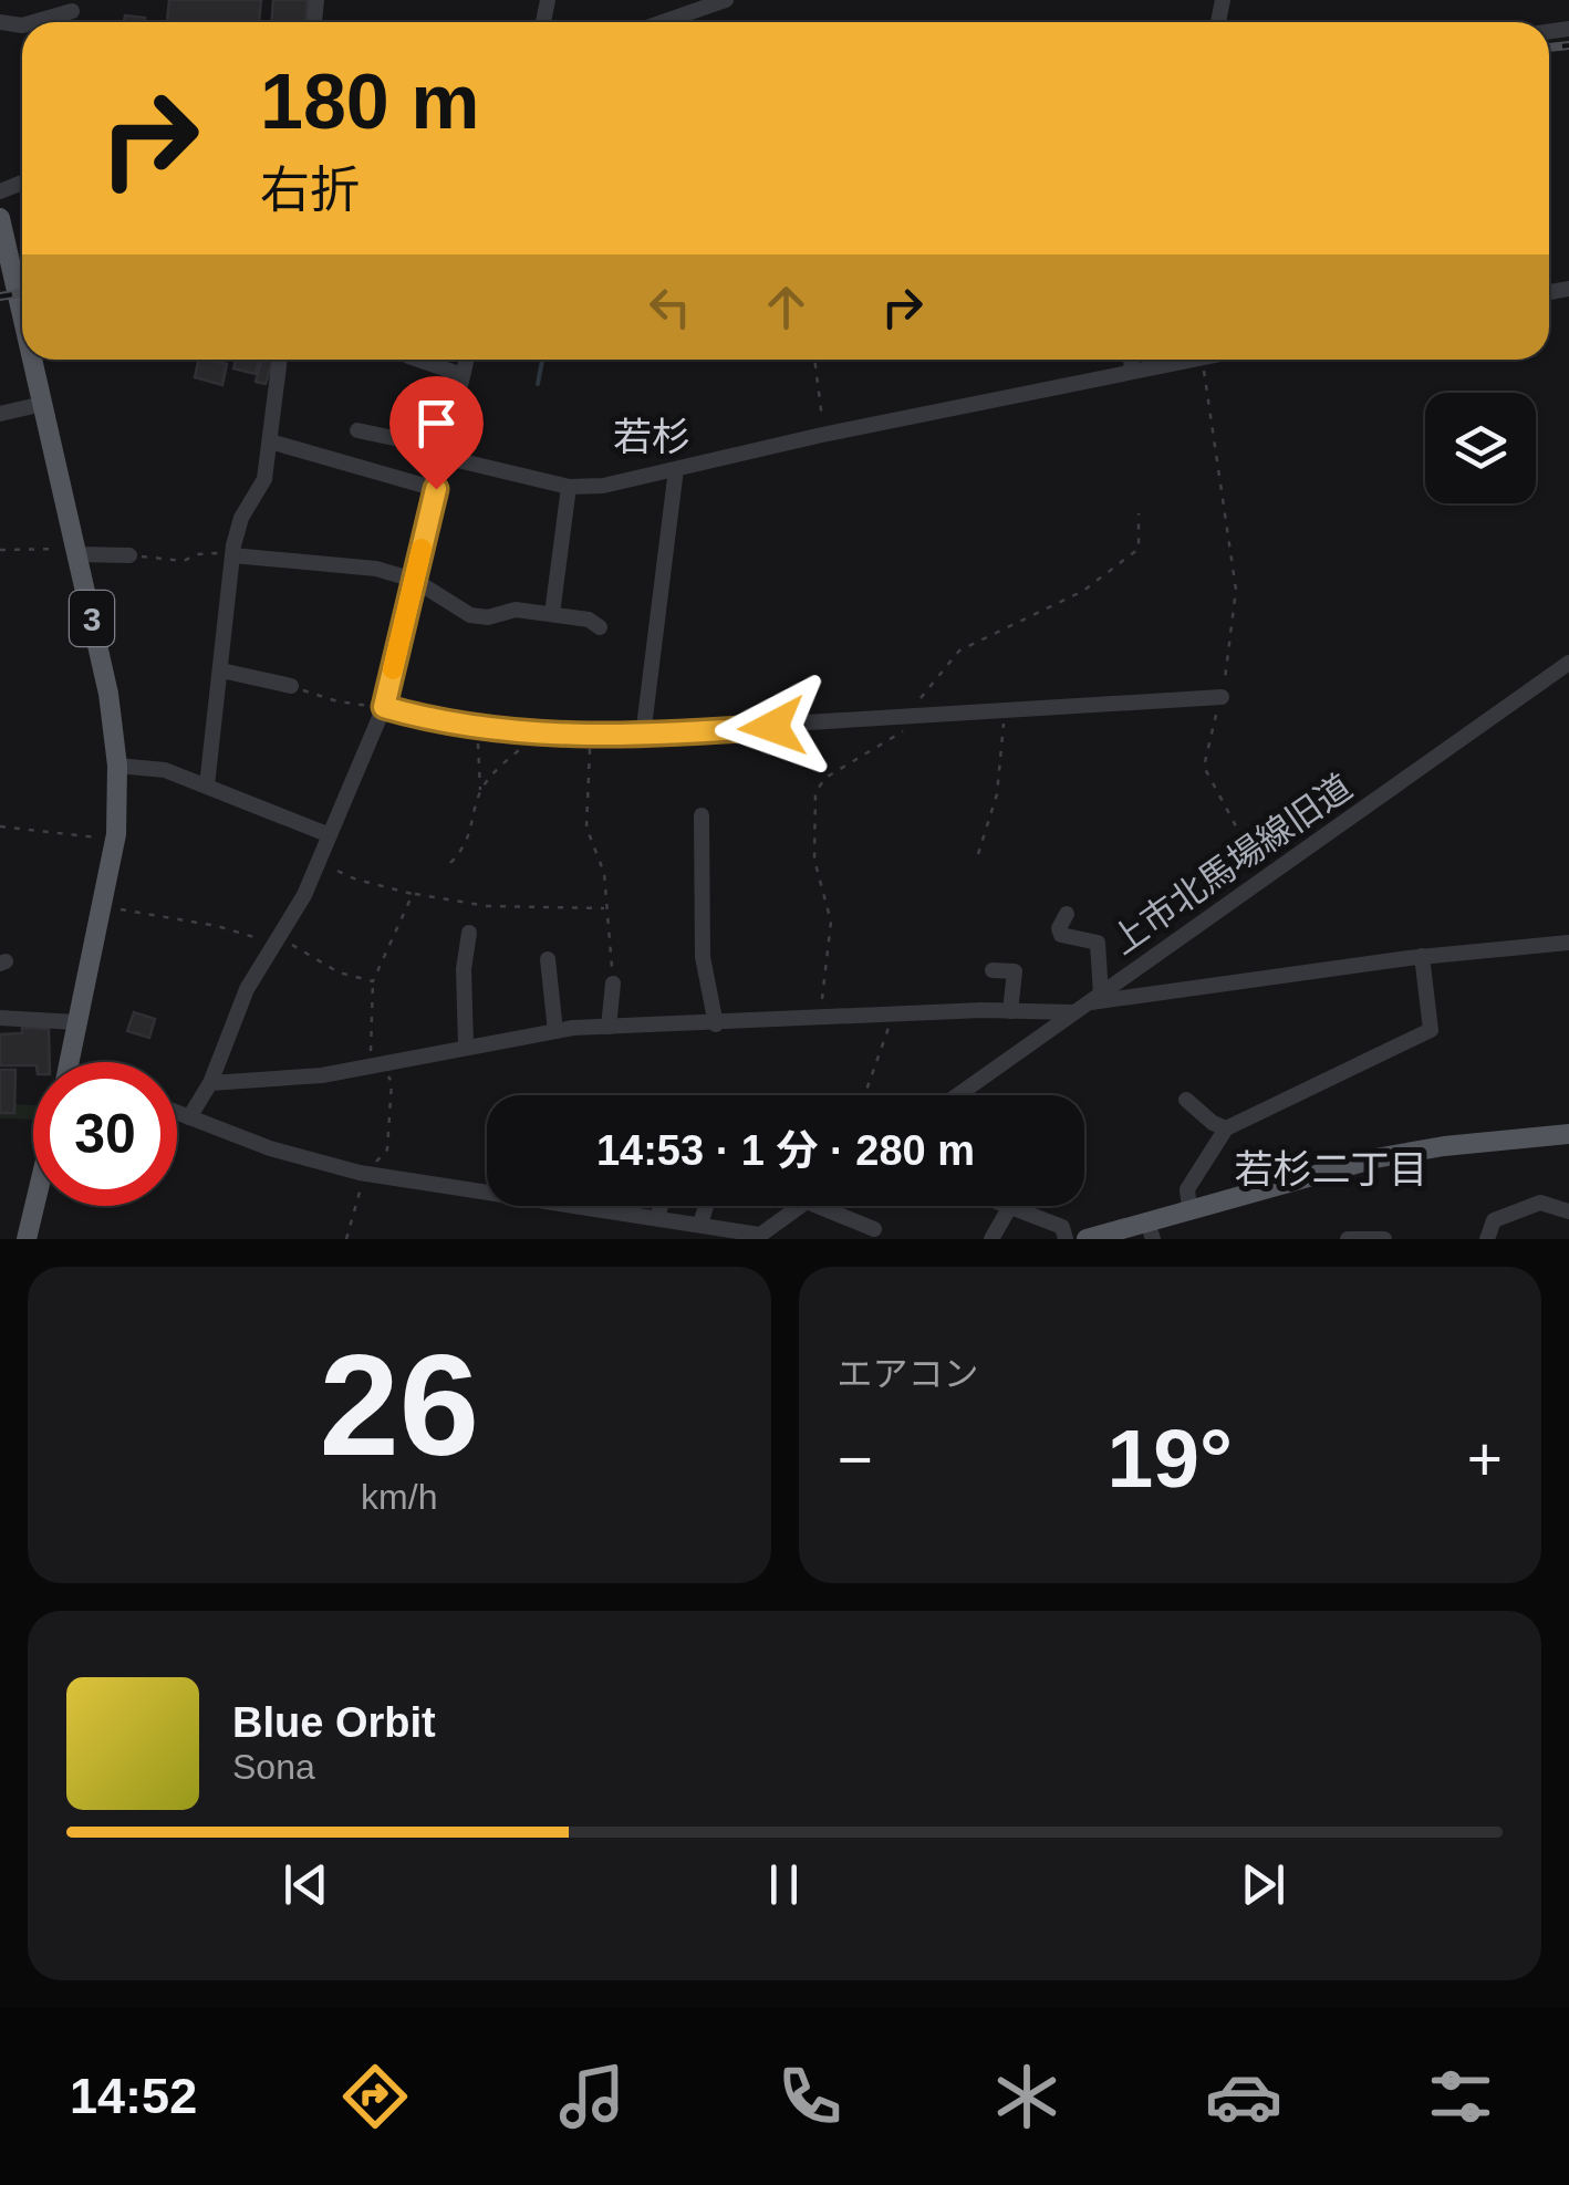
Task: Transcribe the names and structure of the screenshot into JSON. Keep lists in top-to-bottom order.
{
  "streets": {
    "main road": ["3"],
    "street": ["上市北馬場線旧道"]
  },
  "districts": ["若杉", "若杉二丁目"],
  "page": {
    "turn": ["180 m", "右折"],
    "limit": "30",
    "trip": "14:53 · 1 分 · 280 m",
    "tile": [
      ["26", "km/h"],
      "エアコン"
    ],
    "heat": ["−", "19°", "+"],
    "song": ["Blue Orbit", "Sona"],
    "tabs": "14:52"
  }
}
